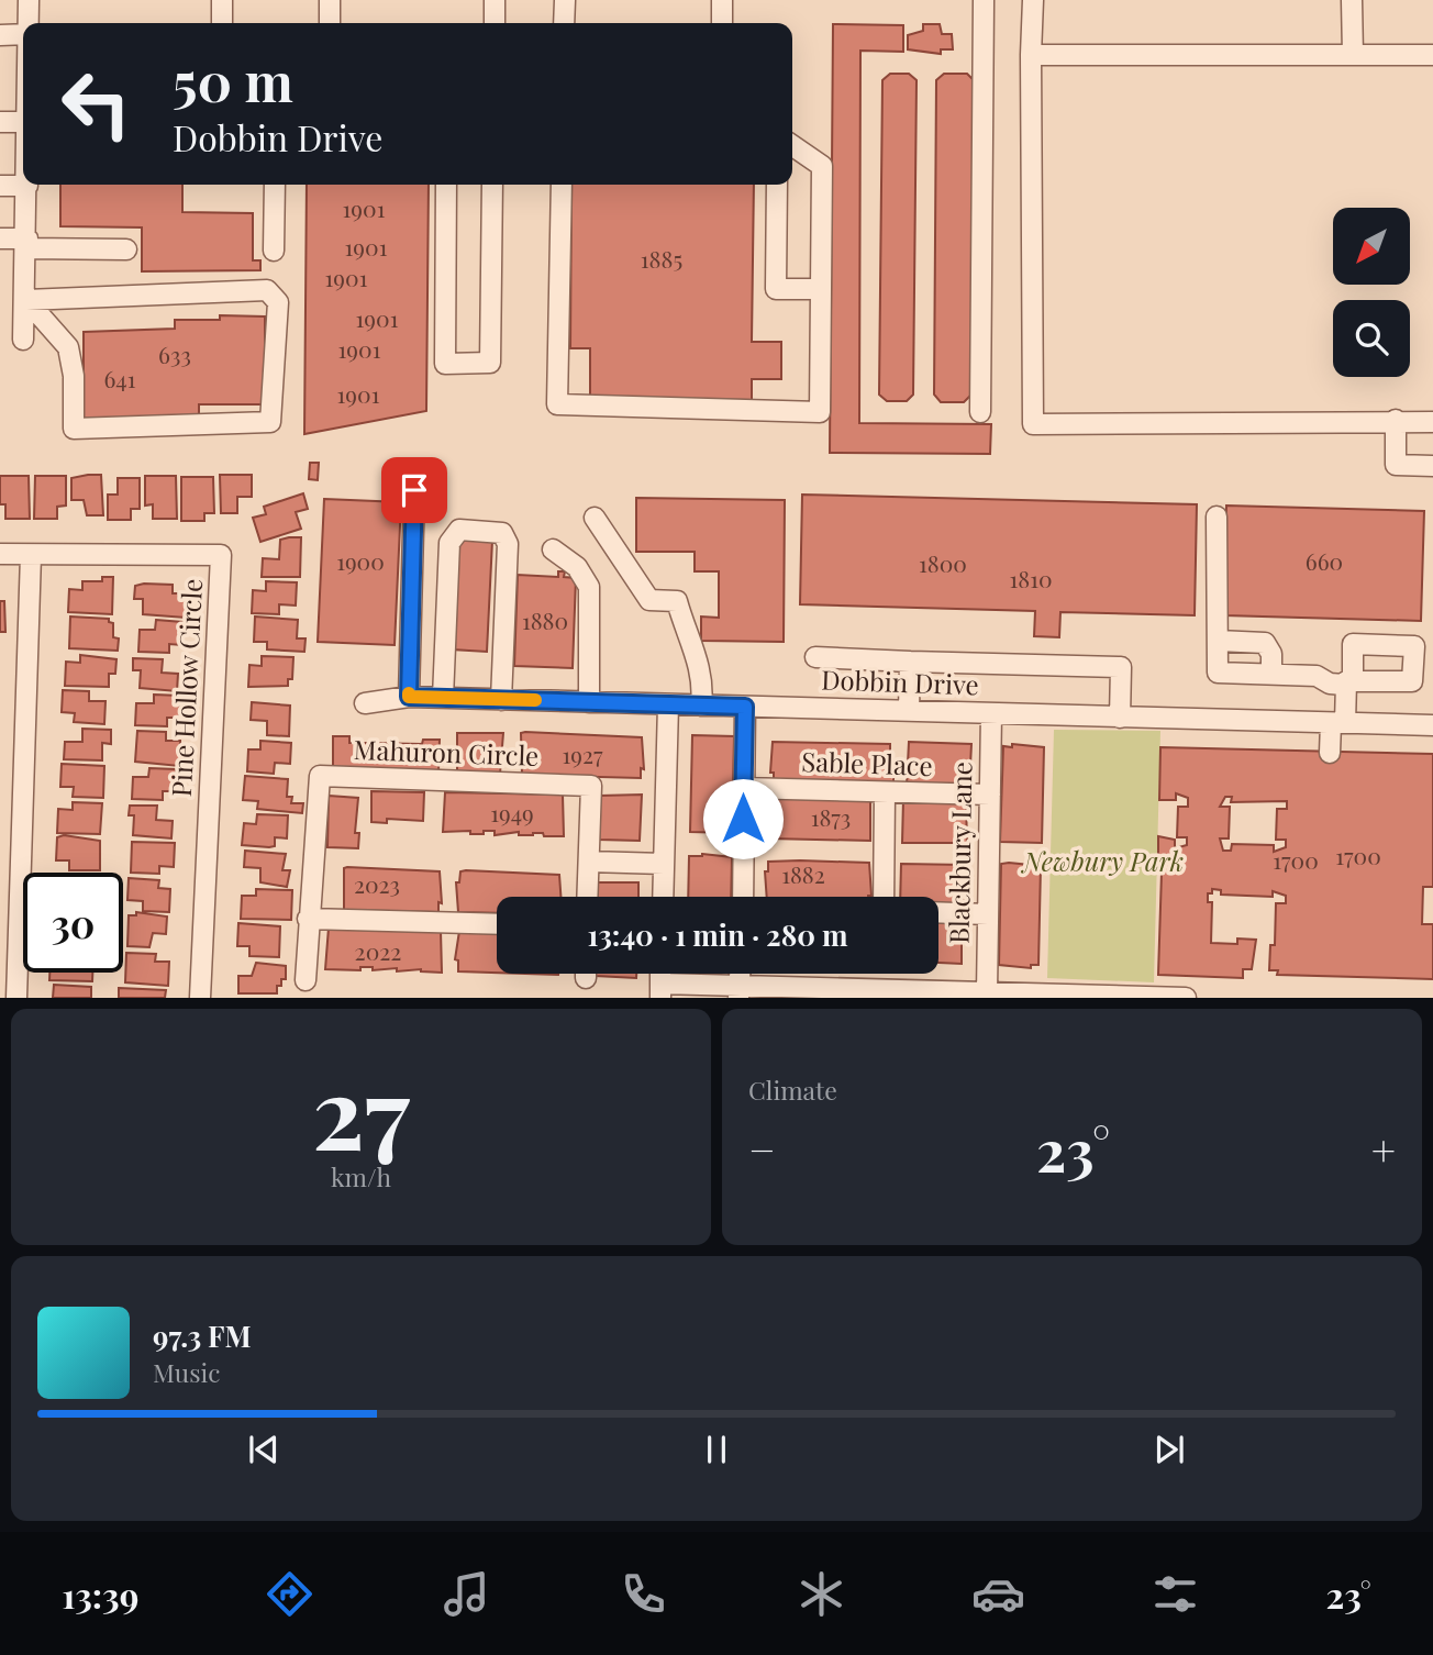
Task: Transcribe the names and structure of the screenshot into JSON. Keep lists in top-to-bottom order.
{
  "streets": {
    "street": [
      "Dobbin Drive",
      "Pine Hollow Circle",
      "Mahuron Circle",
      "Sable Place",
      "Blackbury Lane"
    ]
  },
  "crossings": [
    ["Dobbin Drive", "Blackbury Lane"],
    ["Sable Place", "Blackbury Lane"]
  ],
  "parks": ["Newbury Park"],
  "house_numbers": [
    "1901",
    "1901",
    "1885",
    "1901",
    "1901",
    "1901",
    "633",
    "641",
    "1901",
    "1900",
    "660",
    "1800",
    "1810",
    "1880",
    "1927",
    "1949",
    "1873",
    "1700",
    "1700",
    "1882",
    "2023",
    "2022"
  ],
  "north": "bottom left",
  "page": {
    "turn": ["50 m", "Dobbin Drive"],
    "limit": "30",
    "trip": "13:40 · 1 min · 280 m",
    "tile": [
      ["27", "km/h"],
      "Climate"
    ],
    "heat": ["−", "23°", "+"],
    "song": ["97.3 FM", "Music"],
    "tabs": ["13:39", "23°"]
  }
}
